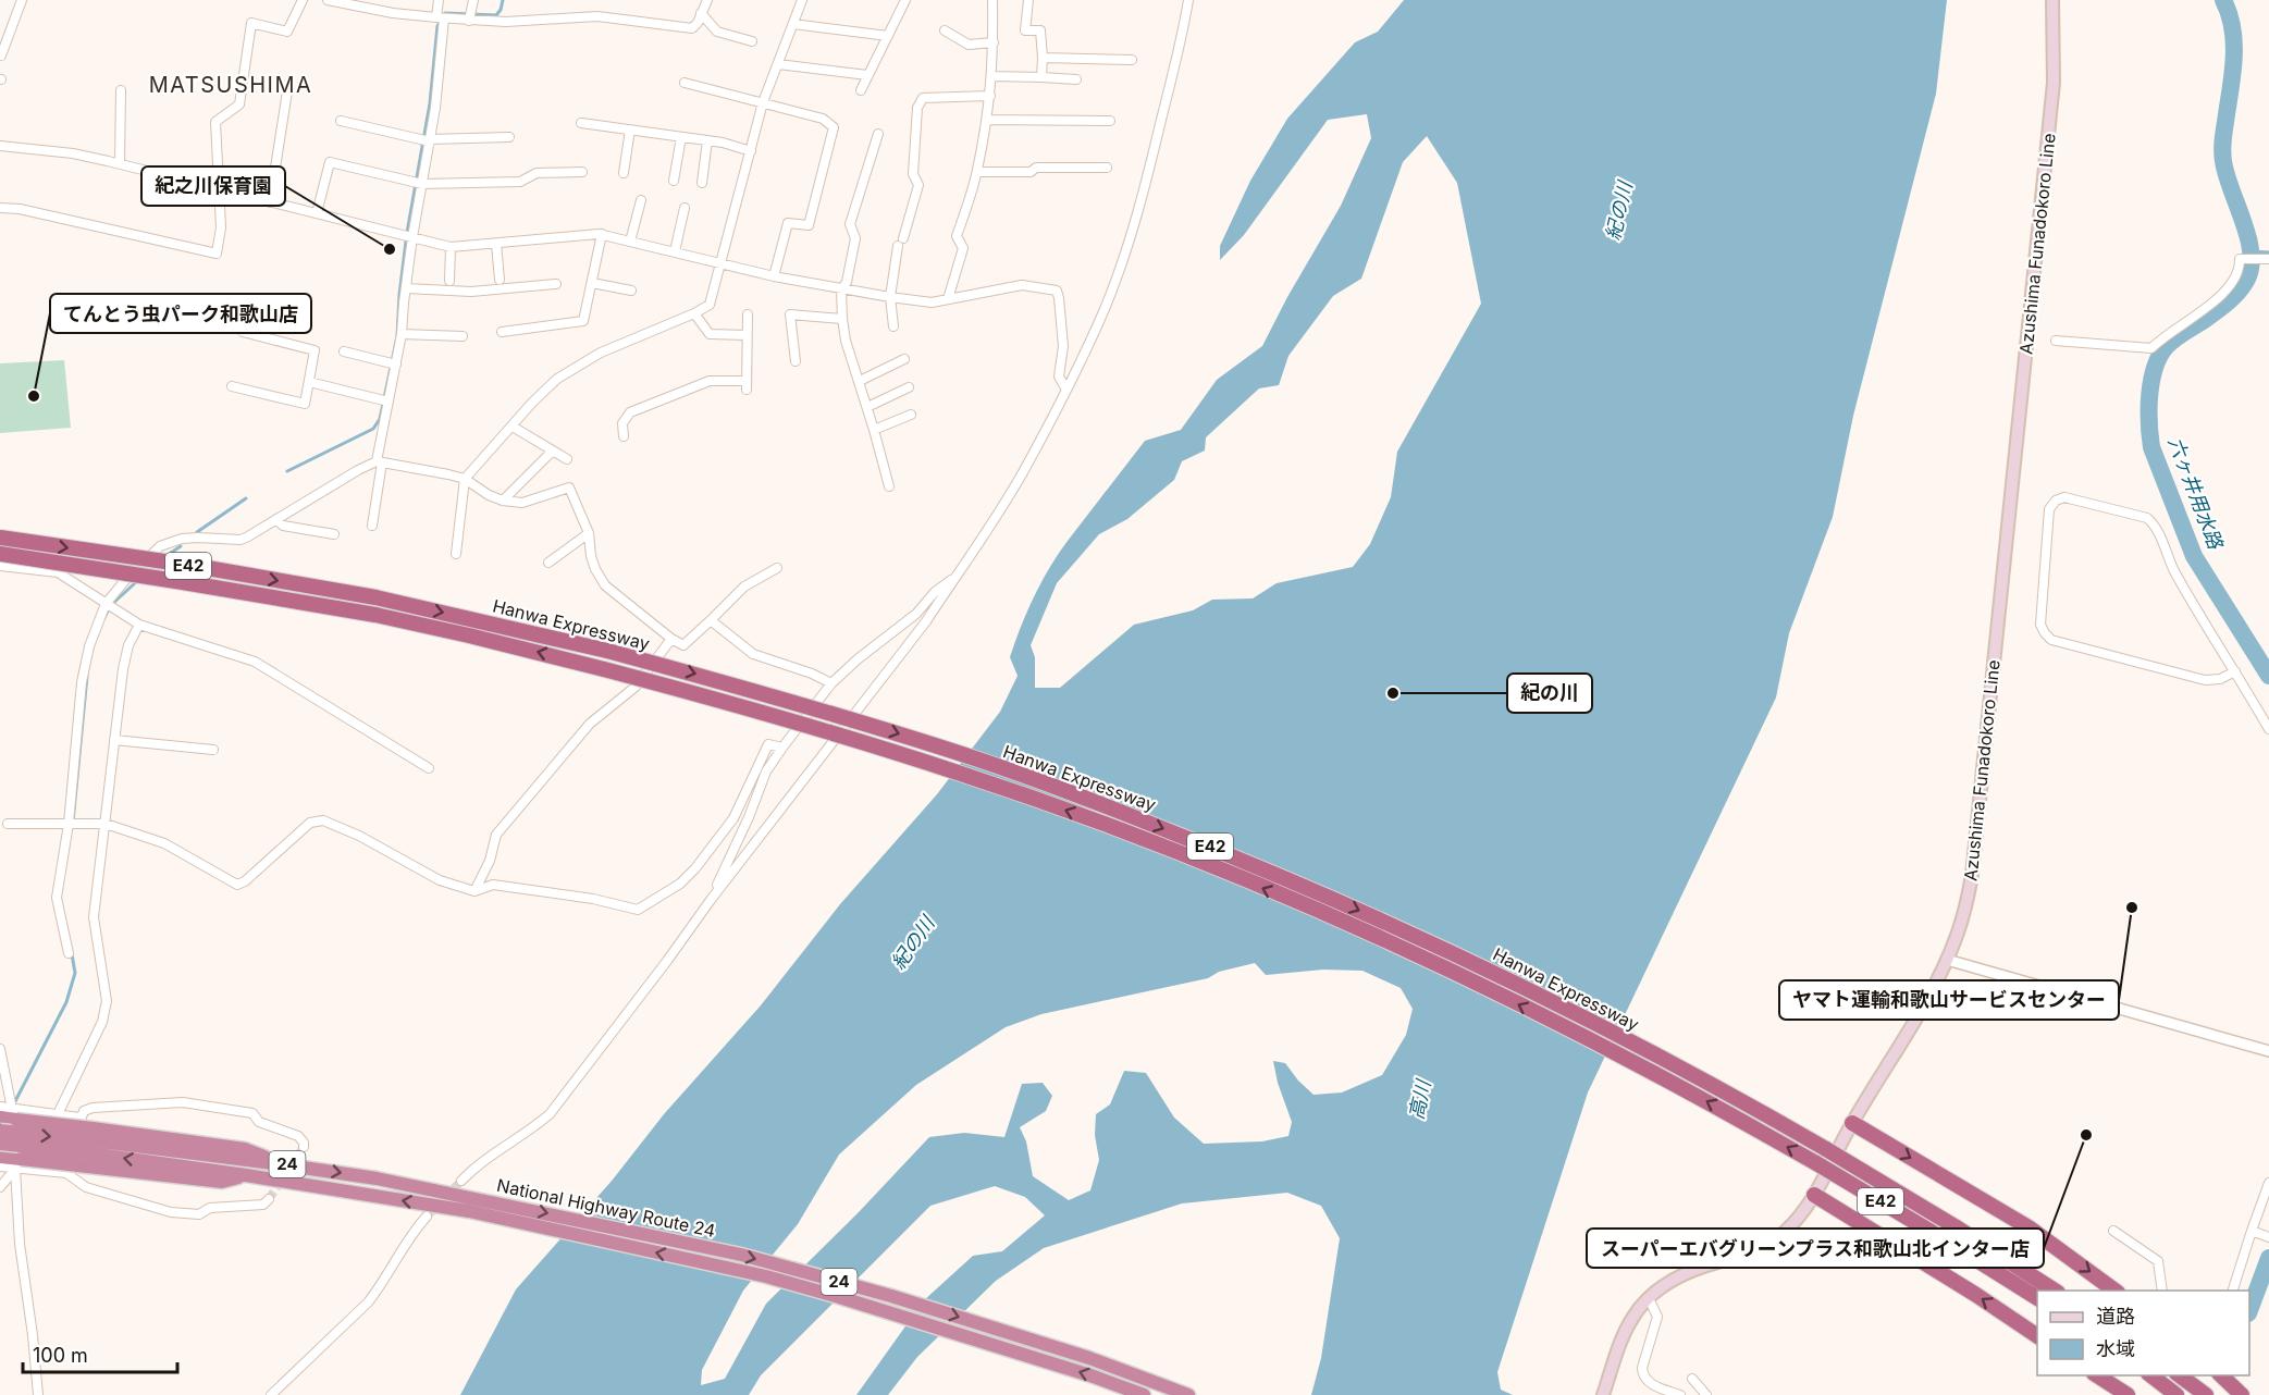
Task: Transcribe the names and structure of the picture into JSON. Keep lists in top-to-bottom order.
{
  "streets": {
    "highway": [
      "E42",
      "Hanwa Expressway",
      "24",
      "National Highway Route 24"
    ],
    "main road": ["Azushima Funadokoro Line"]
  },
  "districts": ["MATSUSHIMA"],
  "water": ["紀の川", "六ヶ井用水路", "高川"],
  "places": [
    "紀之川保育園",
    "てんとう虫パーク和歌山店",
    "紀の川",
    "ヤマト運輸和歌山サービスセンター",
    "スーパーエバグリーンプラス和歌山北インター店"
  ],
  "legend": ["道路", "水域"],
  "scale_bar": "100 m"
}
